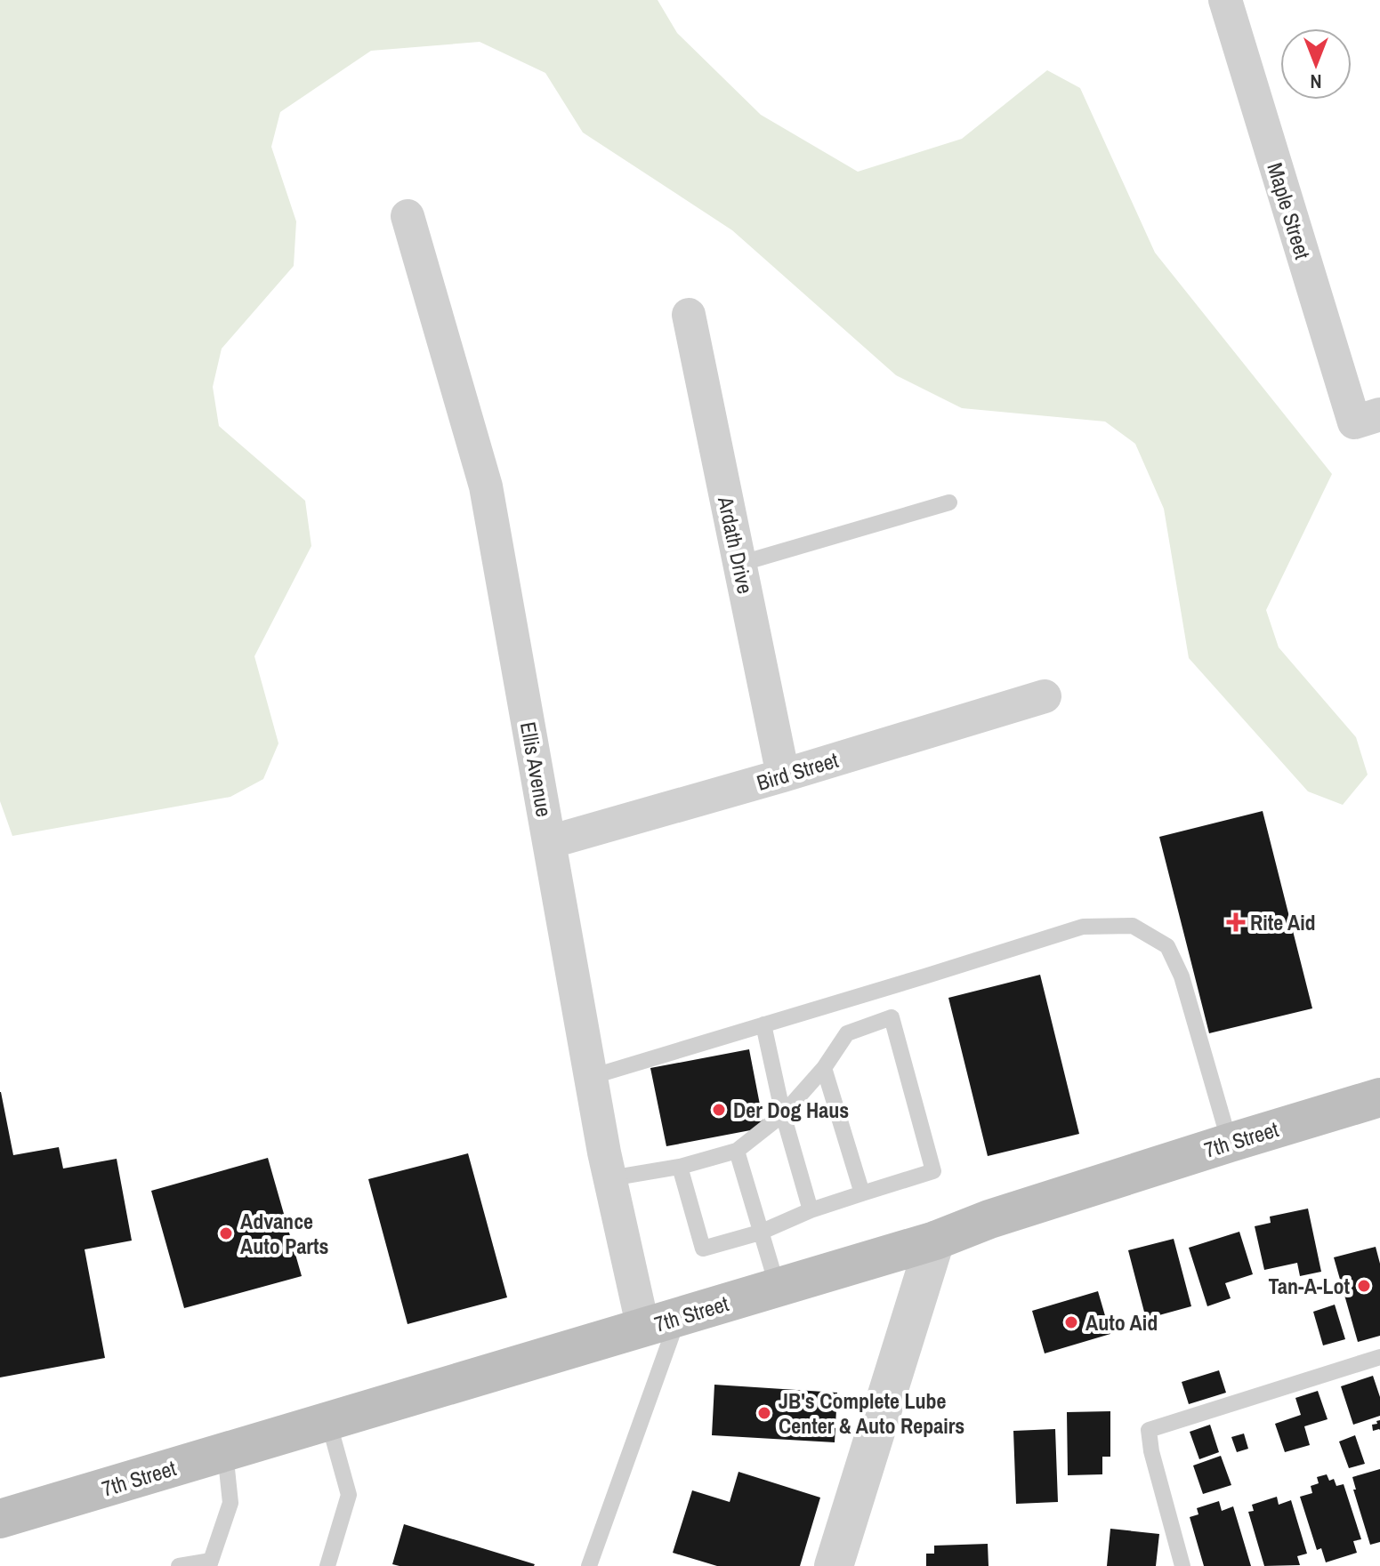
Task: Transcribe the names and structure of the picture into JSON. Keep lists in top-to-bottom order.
{
  "streets": {
    "main road": ["7th Street"],
    "street": [
      "Maple Street",
      "Ardath Drive",
      "Ellis Avenue",
      "Bird Street"
    ]
  },
  "crossings": [
    ["Ardath Drive", "Bird Street"],
    ["Ellis Avenue", "Bird Street"],
    ["Ellis Avenue", "7th Street"]
  ],
  "places": {
    "health": ["Rite Aid"],
    "other": [
      "Der Dog Haus",
      "Advance Auto Parts",
      "Tan-A-Lot",
      "Auto Aid",
      "JB's Complete Lube Center & Auto Repairs"
    ]
  },
  "north": "bottom"
}
